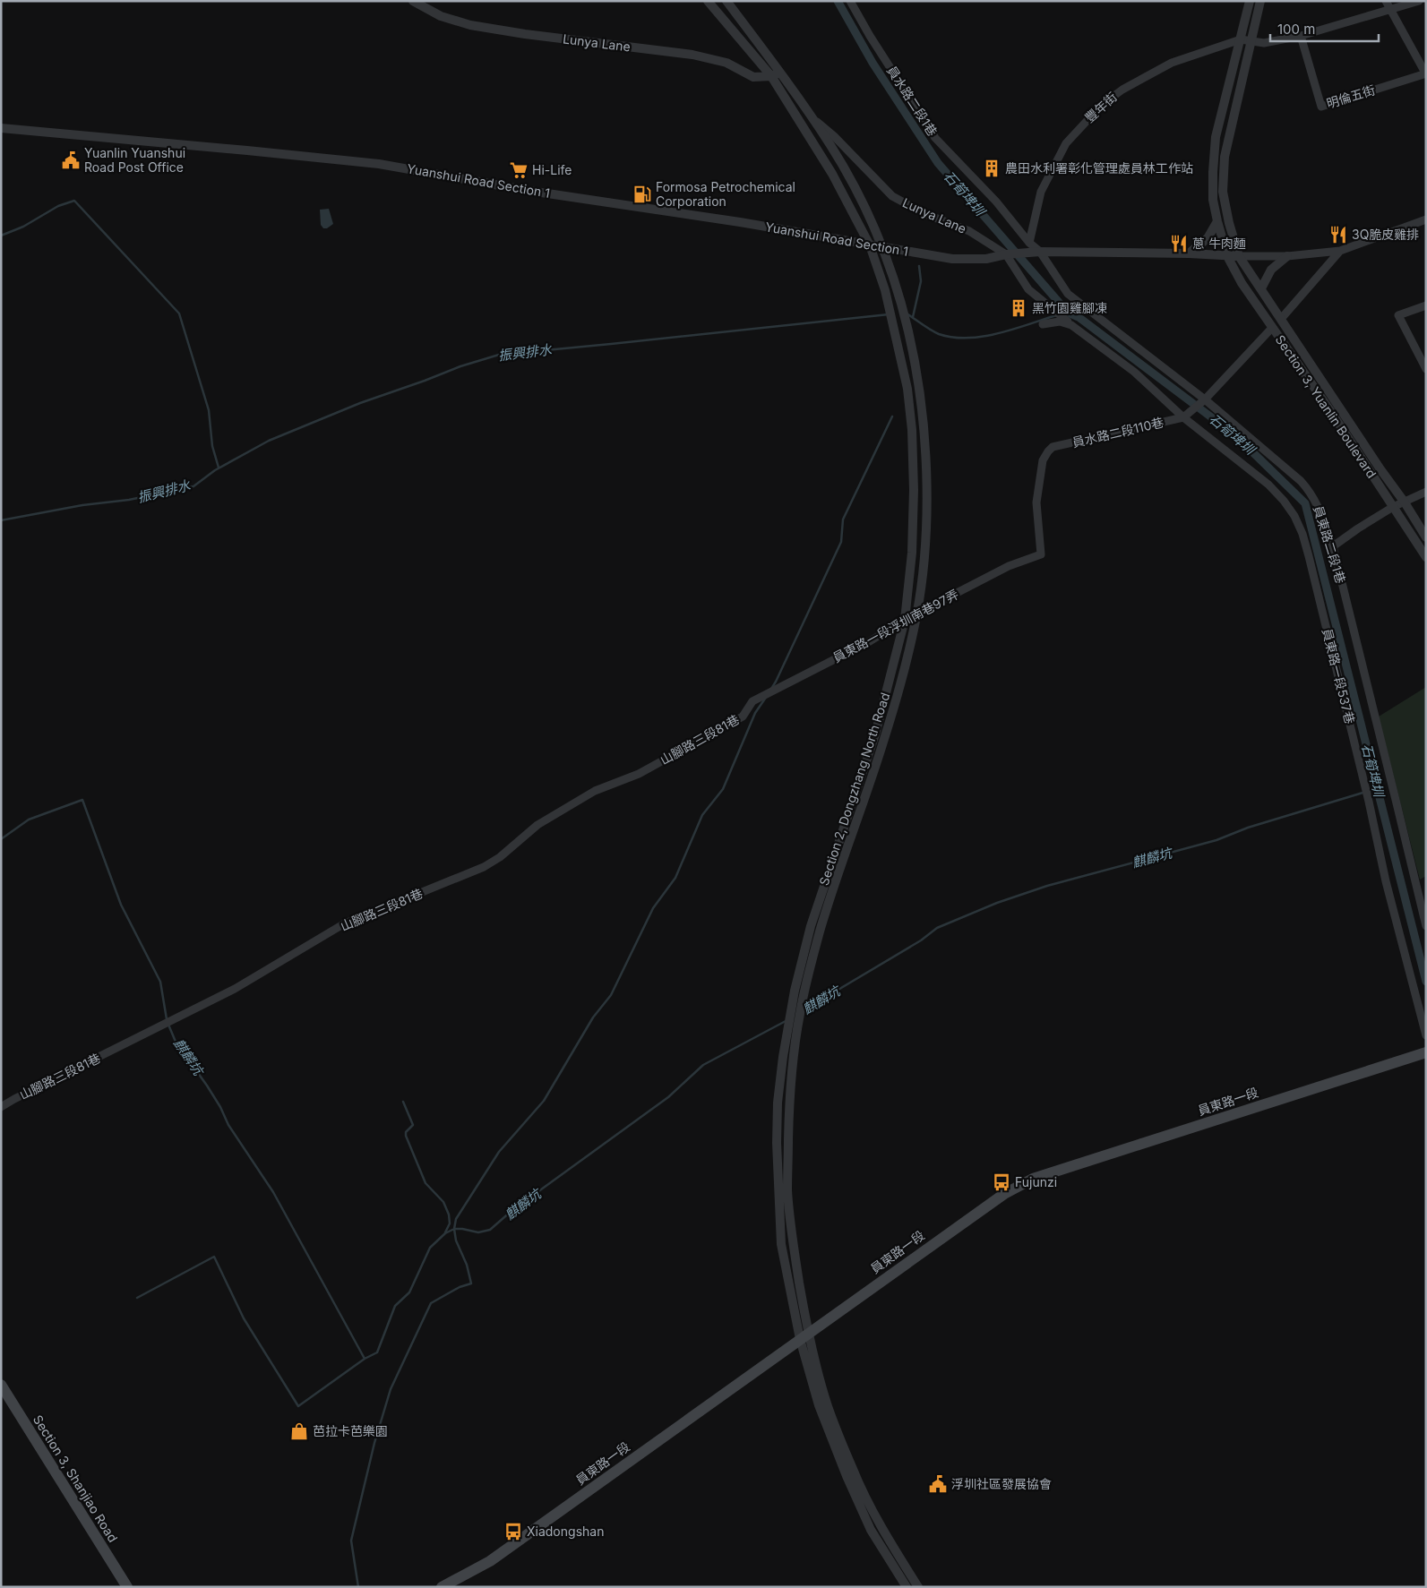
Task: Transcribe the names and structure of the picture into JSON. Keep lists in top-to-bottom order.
{
  "streets": {
    "main road": ["員東路一段", "Section 3, Shanjiao Road"],
    "street": [
      "Lunya Lane",
      "明倫五街",
      "員水路二段1巷",
      "豐年街",
      "Yuanshui Road Section 1",
      "Section 3, Yuanlin Boulevard",
      "員水路二段110巷",
      "員東路二段1巷",
      "員東路一段浮圳南巷97弄",
      "員東路一段537巷",
      "山腳路三段81巷",
      "Section 2, Dongzhang North Road"
    ]
  },
  "crossings": [
    ["Lunya Lane", "Yuanshui Road Section 1"],
    ["Lunya Lane", "員東路一段537巷"],
    ["員水路二段1巷", "豐年街"],
    ["員水路二段1巷", "Yuanshui Road Section 1"],
    ["員水路二段1巷", "員東路二段1巷"],
    ["豐年街", "Section 3, Yuanlin Boulevard"],
    ["Yuanshui Road Section 1", "Section 3, Yuanlin Boulevard"],
    ["Yuanshui Road Section 1", "員東路二段1巷"],
    ["Yuanshui Road Section 1", "員東路一段537巷"],
    ["Yuanshui Road Section 1", "Section 2, Dongzhang North Road"],
    ["員水路二段110巷", "員東路一段浮圳南巷97弄"],
    ["員水路二段110巷", "員東路一段537巷"],
    ["員東路一段浮圳南巷97弄", "山腳路三段81巷"],
    ["員東路一段浮圳南巷97弄", "Section 2, Dongzhang North Road"],
    ["Section 2, Dongzhang North Road", "員東路一段"]
  ],
  "water": ["石筍埤圳", "振興排水", "麒麟坑"],
  "places": {
    "public building": ["Yuanlin Yuanshui Road Post Office", "浮圳社區發展協會"],
    "building": ["農田水利署彰化管理處員林工作站", "黑竹園雞腳凍"],
    "supermarket": ["Hi-Life"],
    "fuel station": ["Formosa Petrochemical Corporation"],
    "restaurant": ["3Q脆皮雞排", "蔥 牛肉麵"],
    "bus stop": ["Fujunzi", "Xiadongshan"],
    "shop": ["芭拉卡芭樂園"]
  },
  "scale_bar": "100 m"
}
